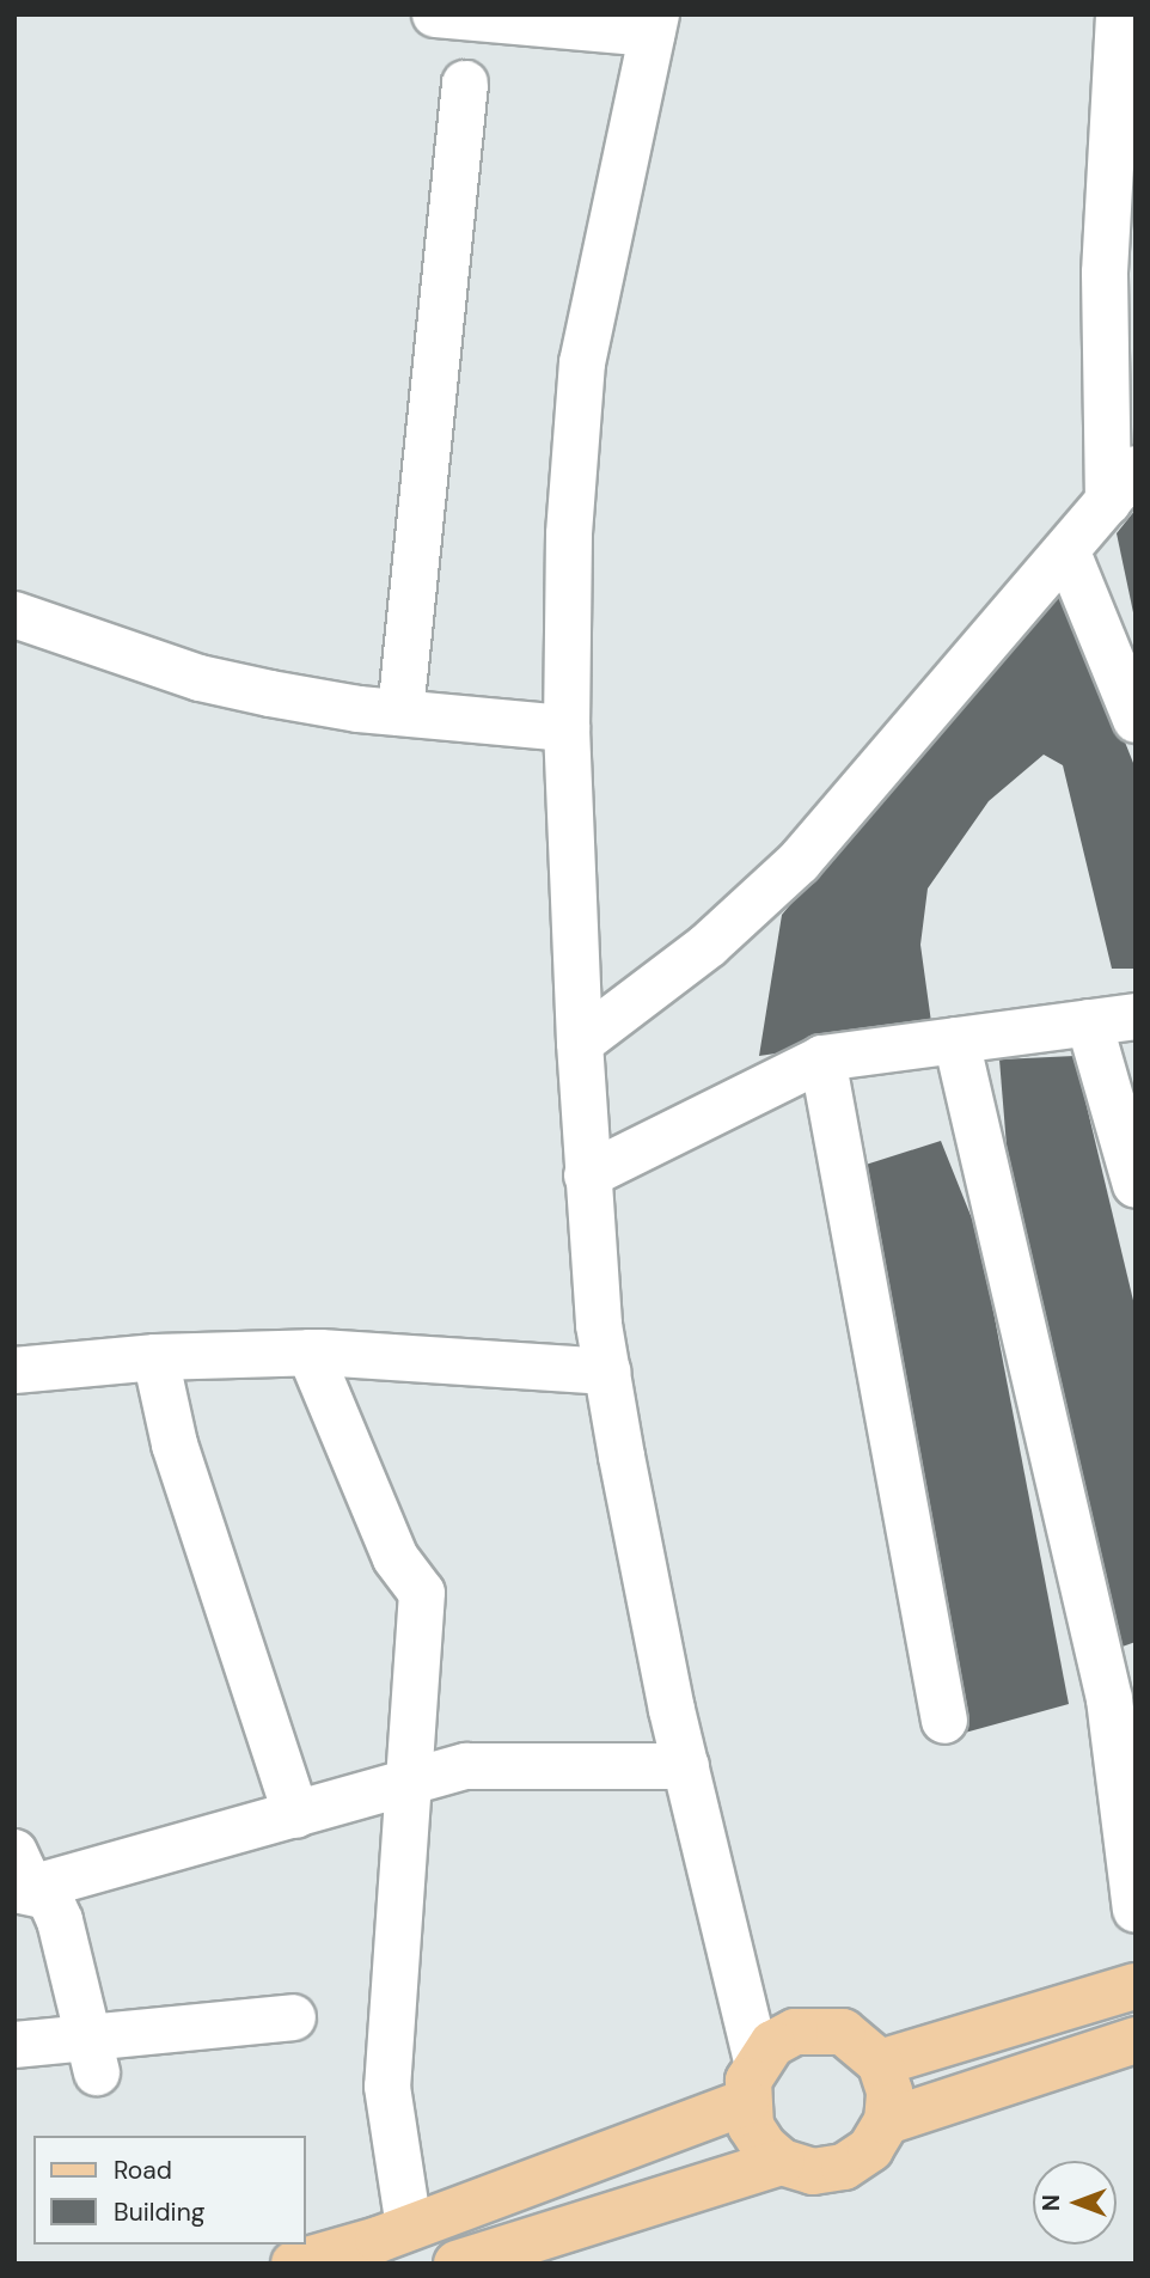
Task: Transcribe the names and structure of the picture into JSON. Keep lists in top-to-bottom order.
{
  "legend": ["Road", "Building"],
  "north": "left"
}
